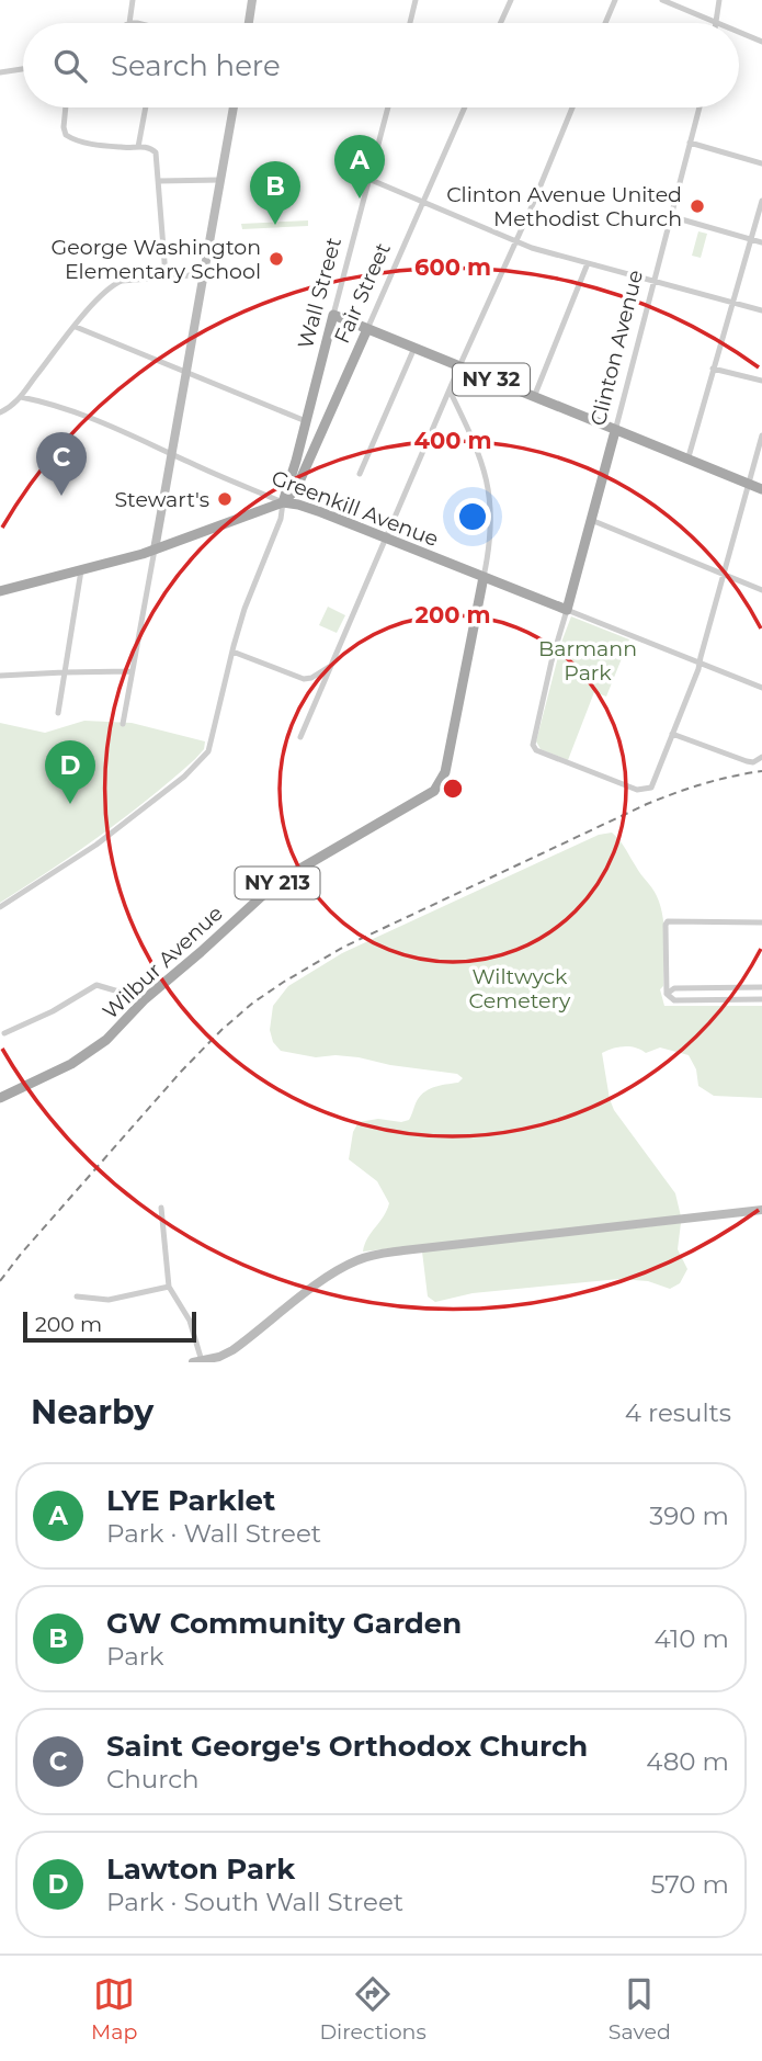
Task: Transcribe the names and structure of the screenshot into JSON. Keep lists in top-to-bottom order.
{
  "streets": {
    "main road": [
      "Wall Street",
      "Fair Street",
      "Clinton Avenue",
      "NY 32",
      "Greenkill Avenue",
      "NY 213",
      "Wilbur Avenue"
    ]
  },
  "crossings": [
    ["Wall Street", "Fair Street"],
    ["Wall Street", "NY 32"],
    ["Wall Street", "Greenkill Avenue"],
    ["Fair Street", "NY 32"],
    ["Fair Street", "Greenkill Avenue"],
    ["Clinton Avenue", "NY 32"],
    ["Clinton Avenue", "Greenkill Avenue"],
    ["Greenkill Avenue", "Wilbur Avenue"]
  ],
  "parks": ["Barmann Park", "Wiltwyck Cemetery"],
  "places": ["Clinton Avenue United Methodist Church", "George Washington Elementary School", "Stewart's"],
  "scale_bar": "200 m",
  "page": {
    "search": "Search here",
    "pins": [
      "A",
      "B",
      "C",
      "D"
    ],
    "scale": "200 m",
    "heading": ["Nearby", "4 results"],
    "list": [
      {
        "mark": "A",
        "name": "LYE Parklet",
        "note": "Park · Wall Street",
        "value": "390 m"
      },
      {
        "mark": "B",
        "name": "GW Community Garden",
        "note": "Park",
        "value": "410 m"
      },
      {
        "mark": "C",
        "name": "Saint George's Orthodox Church",
        "note": "Church",
        "value": "480 m"
      },
      {
        "mark": "D",
        "name": "Lawton Park",
        "note": "Park · South Wall Street",
        "value": "570 m"
      }
    ],
    "nav": ["Map", "Directions", "Saved"]
  },
  "rings": ["600 m", "400 m", "200 m"]
}
